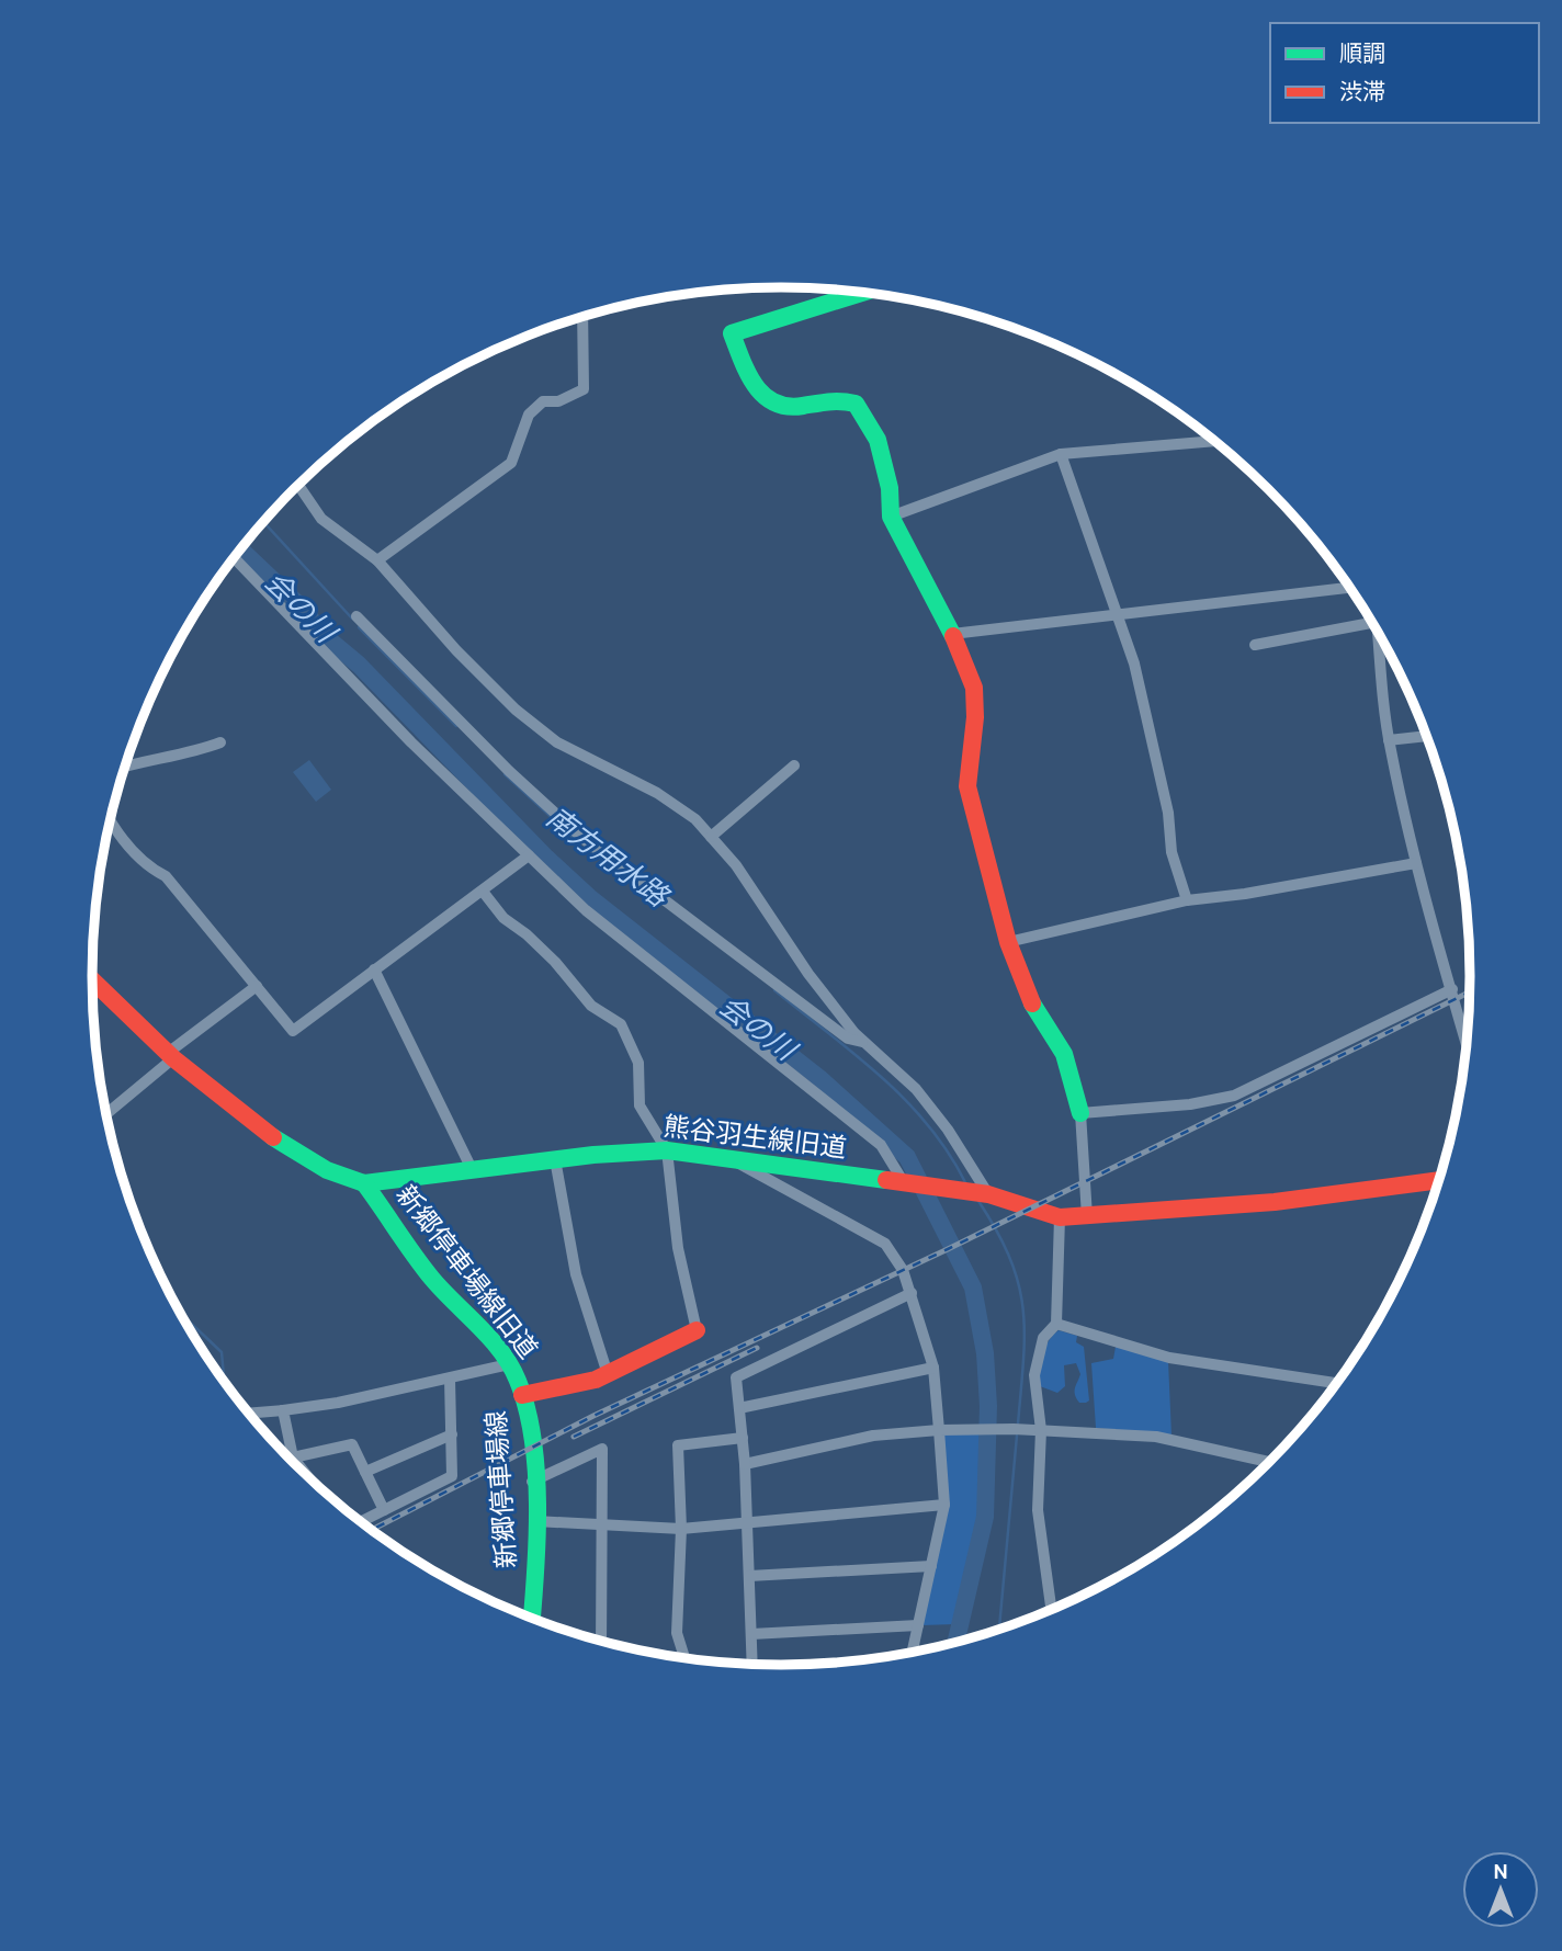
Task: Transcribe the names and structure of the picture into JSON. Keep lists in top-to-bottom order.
{
  "streets": {
    "street": ["熊谷羽生線旧道", "新郷停車場線旧道", "新郷停車場線"]
  },
  "crossings": [
    ["熊谷羽生線旧道", "新郷停車場線旧道"],
    ["新郷停車場線旧道", "新郷停車場線"]
  ],
  "water": ["会の川", "南方用水路"],
  "legend": ["順調", "渋滞"],
  "north": "top"
}
